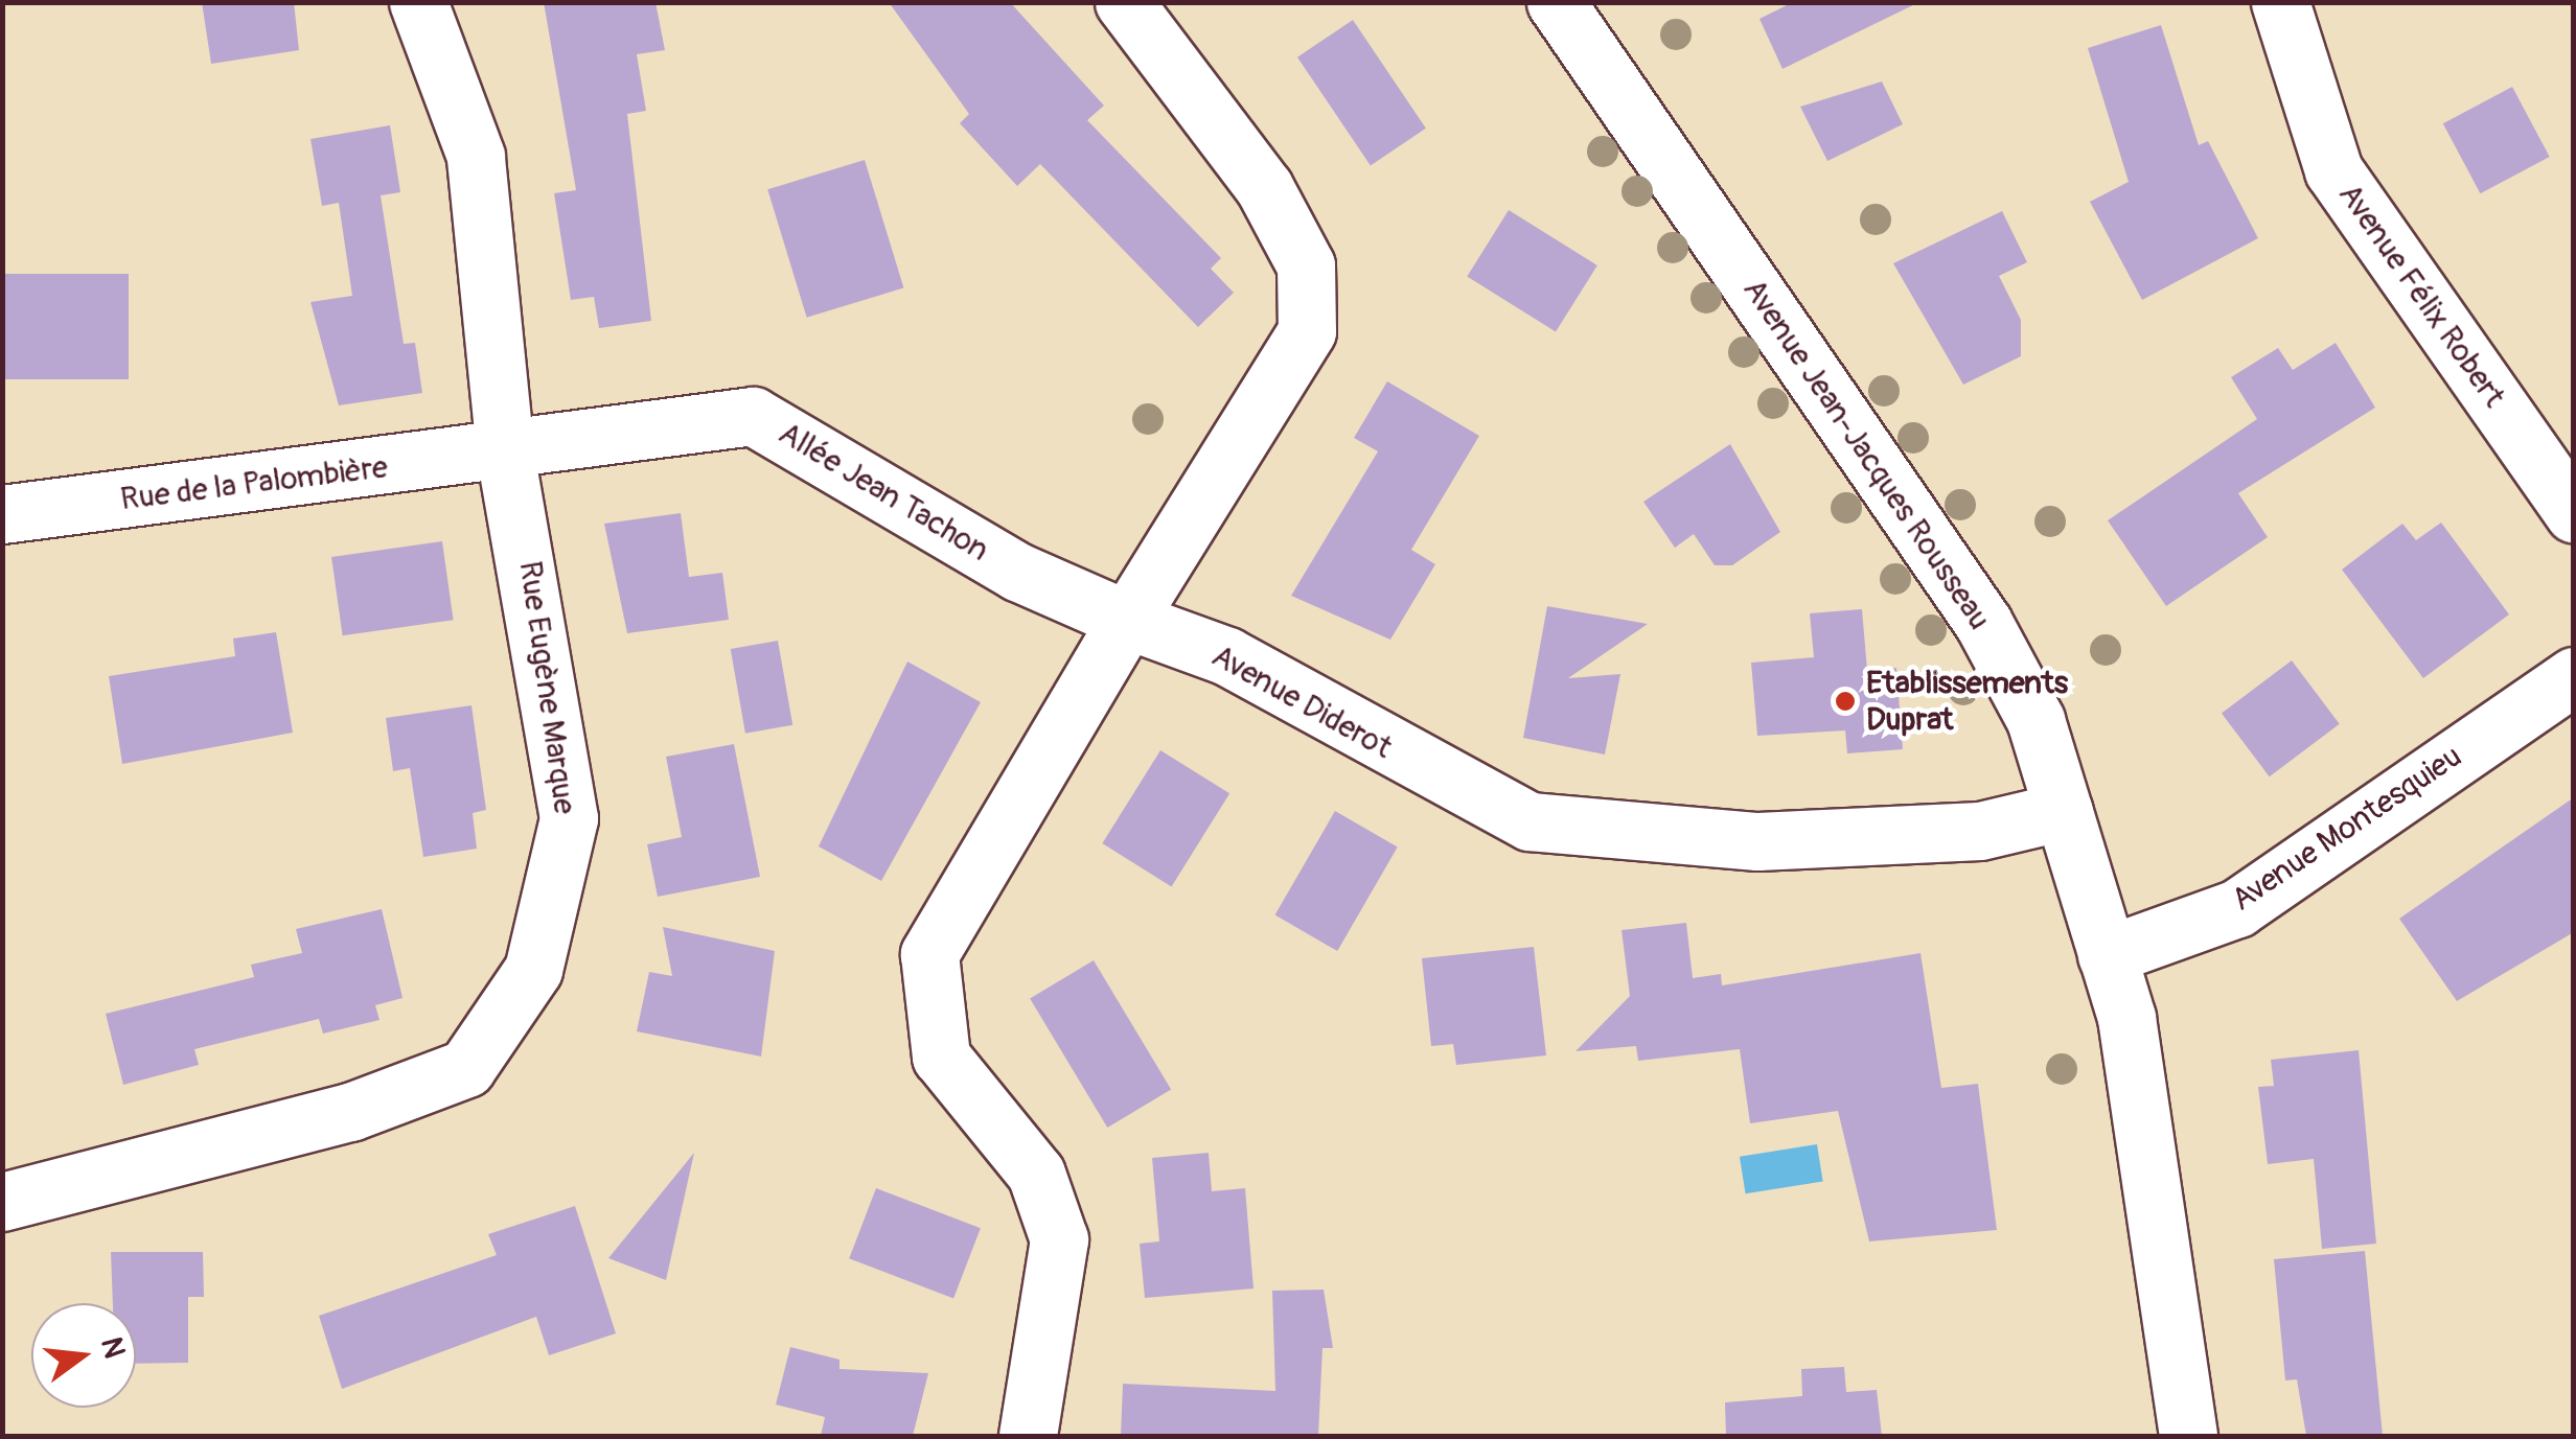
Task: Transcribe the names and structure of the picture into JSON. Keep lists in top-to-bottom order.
{
  "streets": {
    "street": [
      "Avenue Félix Robert",
      "Avenue Jean-Jacques Rousseau",
      "Rue de la Palombière",
      "Allée Jean Tachon",
      "Rue Eugène Marque",
      "Avenue Diderot",
      "Avenue Montesquieu"
    ]
  },
  "crossings": [
    ["Avenue Jean-Jacques Rousseau", "Avenue Diderot"],
    ["Avenue Jean-Jacques Rousseau", "Avenue Montesquieu"],
    ["Rue de la Palombière", "Allée Jean Tachon"],
    ["Rue de la Palombière", "Rue Eugène Marque"],
    ["Allée Jean Tachon", "Rue Eugène Marque"],
    ["Allée Jean Tachon", "Avenue Diderot"]
  ],
  "places": ["Etablissements Duprat"],
  "north": "right"
}
